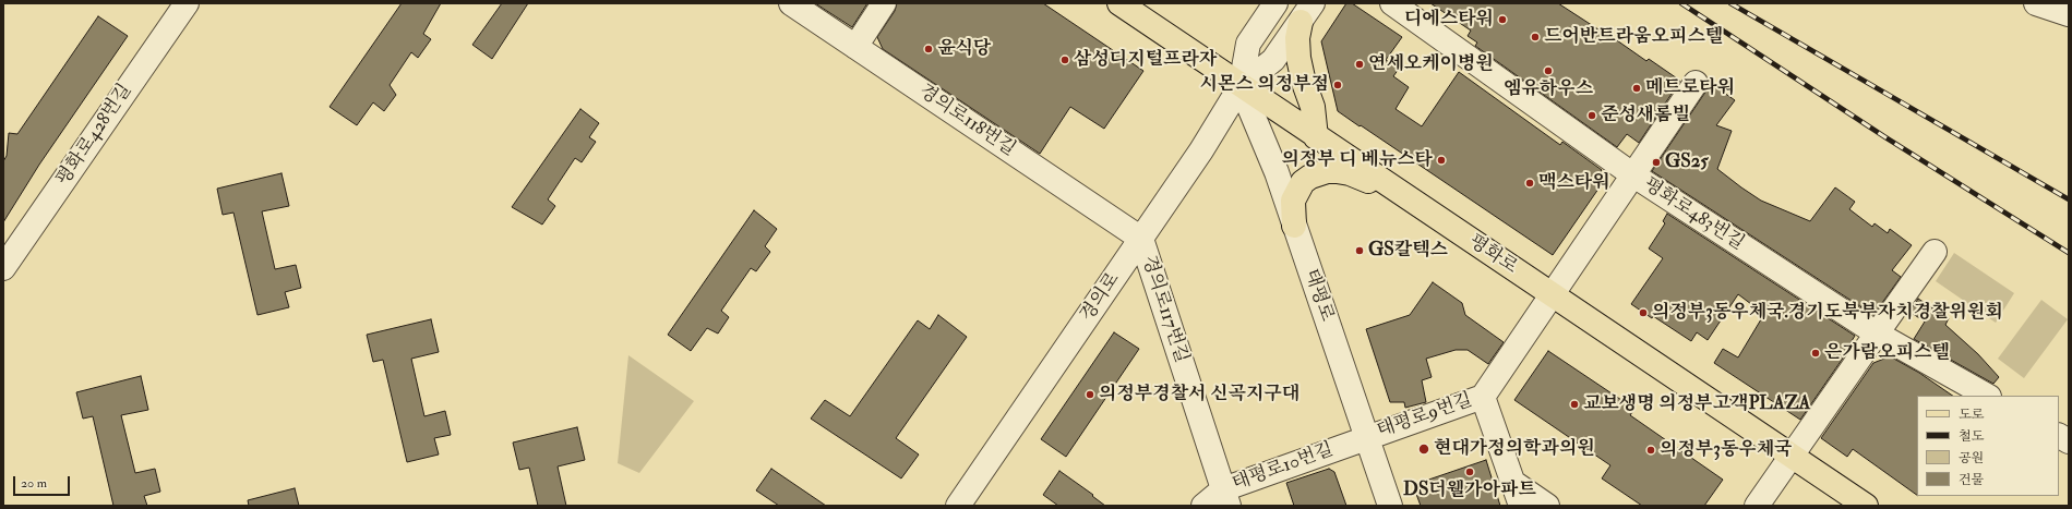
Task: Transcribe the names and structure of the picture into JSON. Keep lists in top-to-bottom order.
{
  "streets": {
    "main road": ["평화로"],
    "street": [
      "경의로118번길",
      "평화로428번길",
      "평화로483번길",
      "태평로",
      "경의로",
      "경의로117번길",
      "태평로9번길",
      "태평로10번길"
    ]
  },
  "crossings": [
    ["경의로118번길", "경의로"],
    ["경의로118번길", "경의로117번길"],
    ["평화로", "태평로"],
    ["평화로", "경의로"],
    ["태평로", "경의로"],
    ["태평로", "태평로9번길"],
    ["태평로", "태평로10번길"],
    ["경의로", "경의로117번길"],
    ["경의로117번길", "태평로10번길"],
    ["태평로9번길", "태평로10번길"]
  ],
  "places": [
    "디에스타워",
    "드어반트라움오피스텔",
    "윤식당",
    "삼성디지털프라자",
    "연세오케이병원",
    "엠유하우스",
    "시몬스 의정부점",
    "메트로타워",
    "준성새롬빌",
    "의정부 디 베뉴스타",
    "GS25",
    "맥스타워",
    "GS칼텍스",
    "의정부3동우체국.경기도북부자치경찰위원회",
    "은가람오피스텔",
    "의정부경찰서 신곡지구대",
    "교보생명 의정부고객PLAZA",
    "현대가정의학과의원",
    "의정부3동우체국",
    "DS더웰가아파트"
  ],
  "legend": [
    "도로",
    "철도",
    "공원",
    "건물"
  ],
  "scale_bar": "20 m"
}
